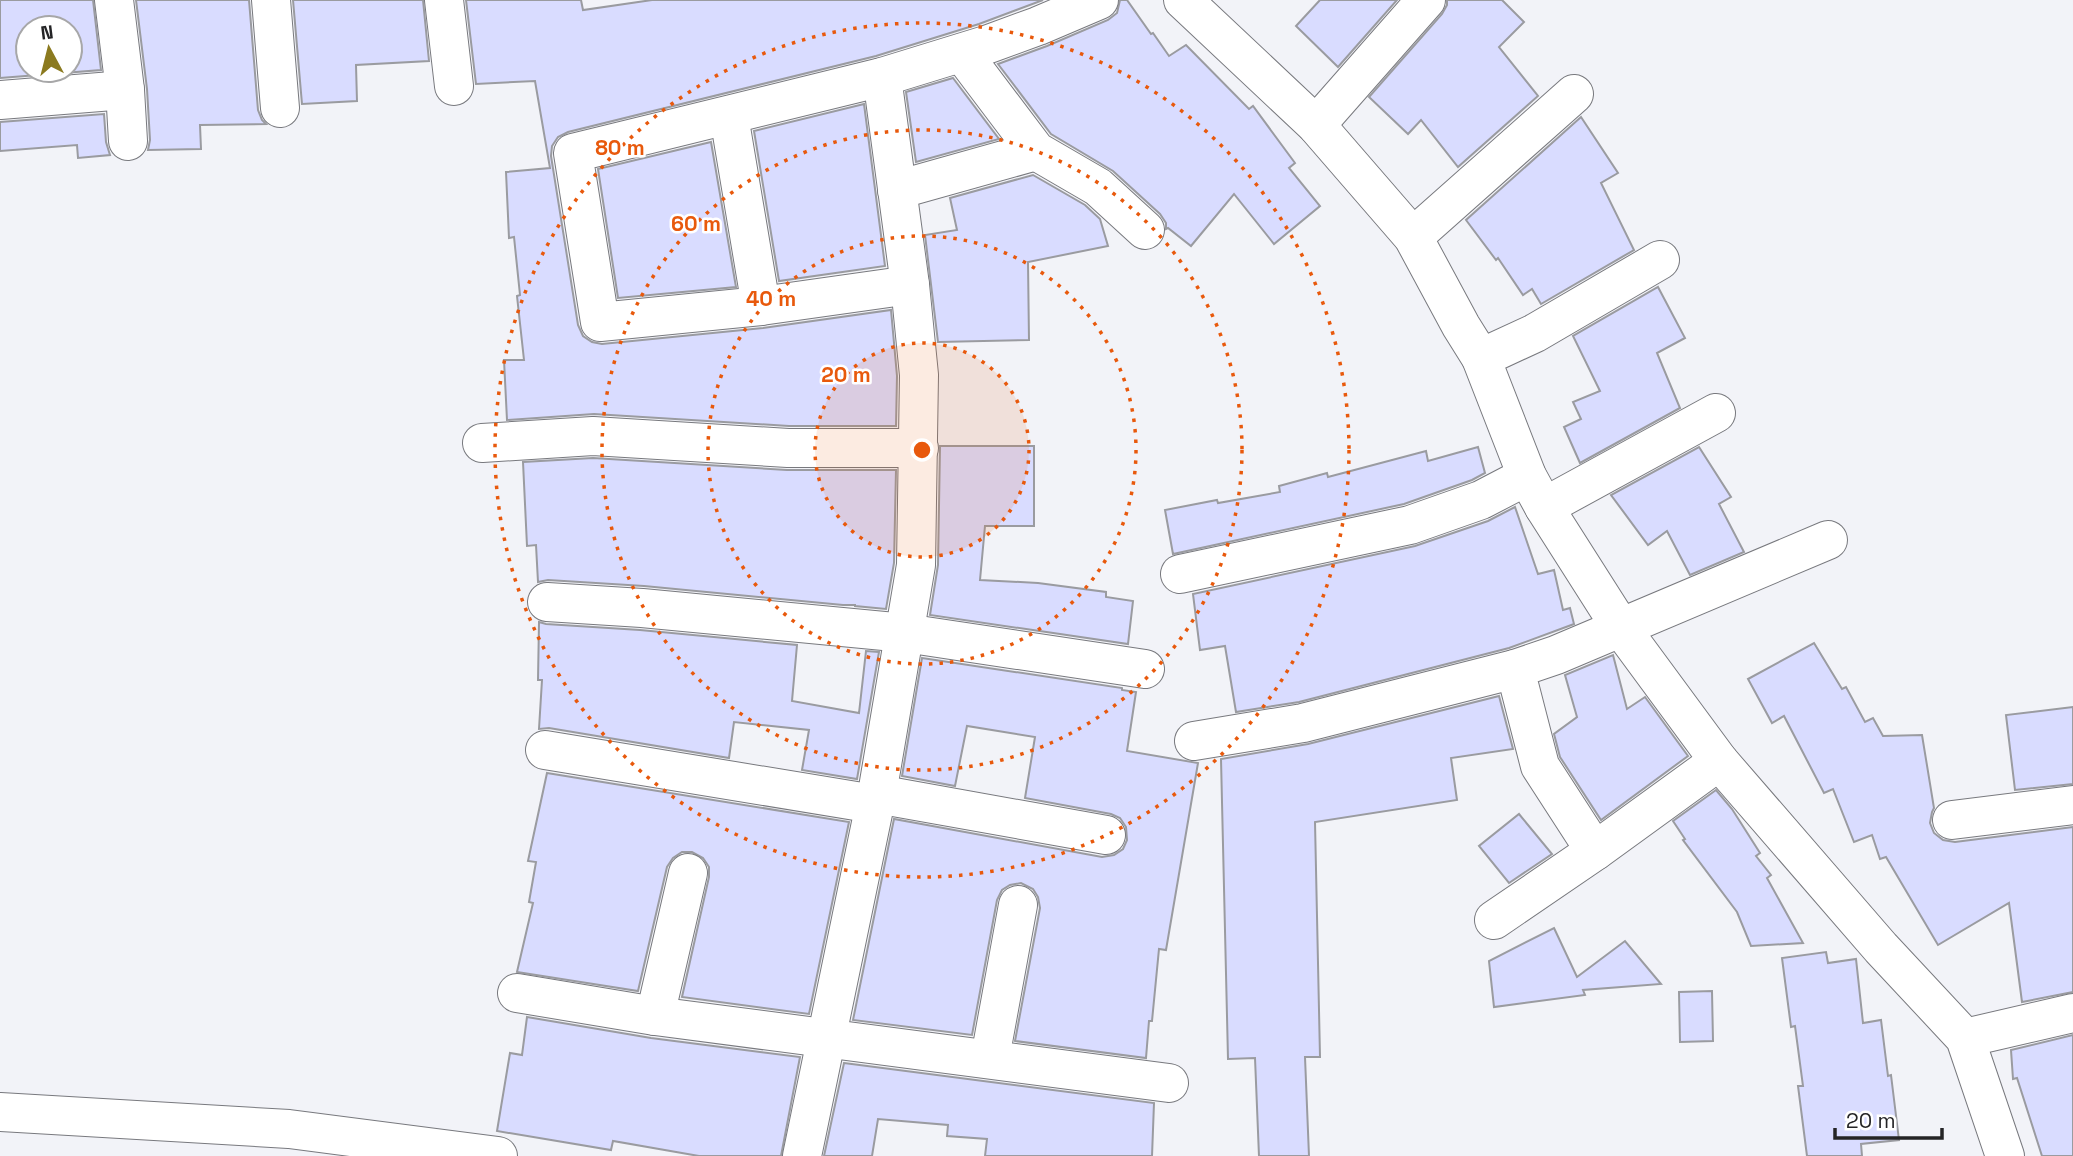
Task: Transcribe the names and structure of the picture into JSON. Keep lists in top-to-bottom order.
{
  "scale_bar": "20 m",
  "north": "top",
  "rings": [
    "80 m",
    "60 m",
    "40 m",
    "20 m"
  ]
}
